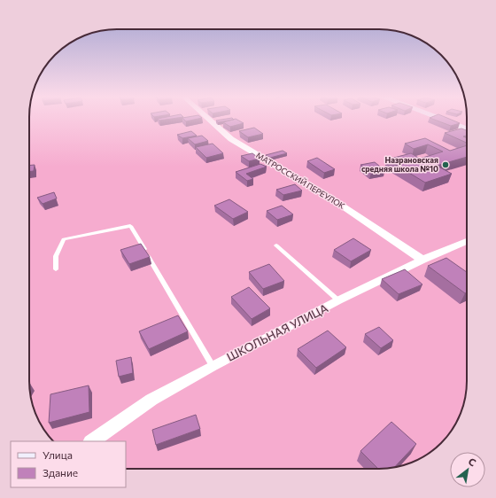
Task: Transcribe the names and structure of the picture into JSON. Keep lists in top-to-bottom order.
{
  "streets": {
    "street": ["МАТРОССКИЙ ПЕРЕУЛОК", "ШКОЛЬНАЯ УЛИЦА"]
  },
  "crossings": [
    ["МАТРОССКИЙ ПЕРЕУЛОК", "ШКОЛЬНАЯ УЛИЦА"]
  ],
  "places": ["Назрановская средняя школа №10"],
  "legend": ["Улица", "Здание"],
  "north": "top right"
}
